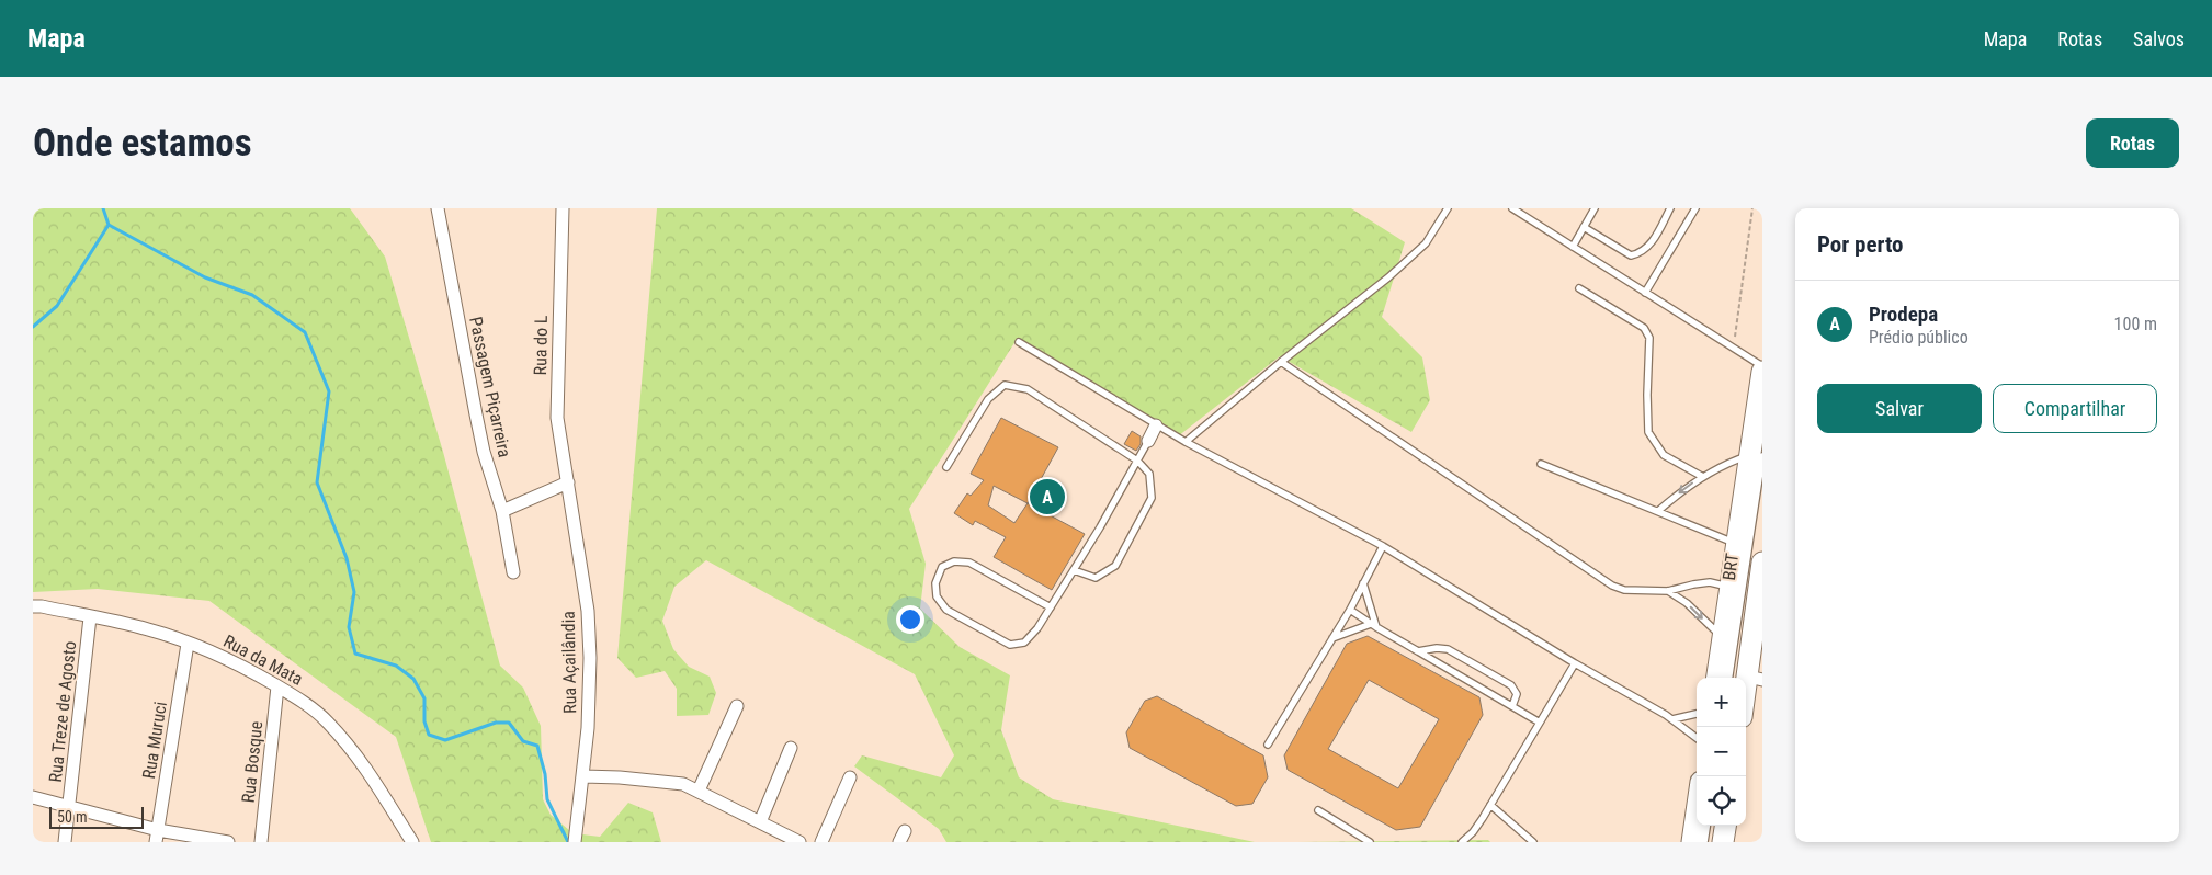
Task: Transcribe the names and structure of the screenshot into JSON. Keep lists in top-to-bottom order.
{
  "streets": {
    "street": [
      "Rua do L",
      "Passagem Piçarreira",
      "Rua da Mata",
      "Rua Açailândia",
      "Rua Treze de Agosto",
      "Rua Muruci",
      "Rua Bosque"
    ],
    "lane": ["BRT"]
  },
  "crossings": [
    ["Rua do L", "Rua Açailândia"],
    ["Rua da Mata", "Rua Treze de Agosto"],
    ["Rua da Mata", "Rua Muruci"],
    ["Rua da Mata", "Rua Bosque"]
  ],
  "scale_bar": "50 m",
  "page": {
    "header": "Mapa",
    "nav": ["Mapa", "Rotas", "Salvos"],
    "buttons": [
      "Rotas",
      ["Salvar", "Compartilhar"]
    ],
    "title": "Onde estamos",
    "heading": "Por perto",
    "list": [
      {
        "mark": "A",
        "name": "Prodepa",
        "note": "Prédio público",
        "value": "100 m"
      }
    ],
    "pins": "A",
    "map_buttons": ["+", "−"],
    "scale": "50 m"
  }
}
